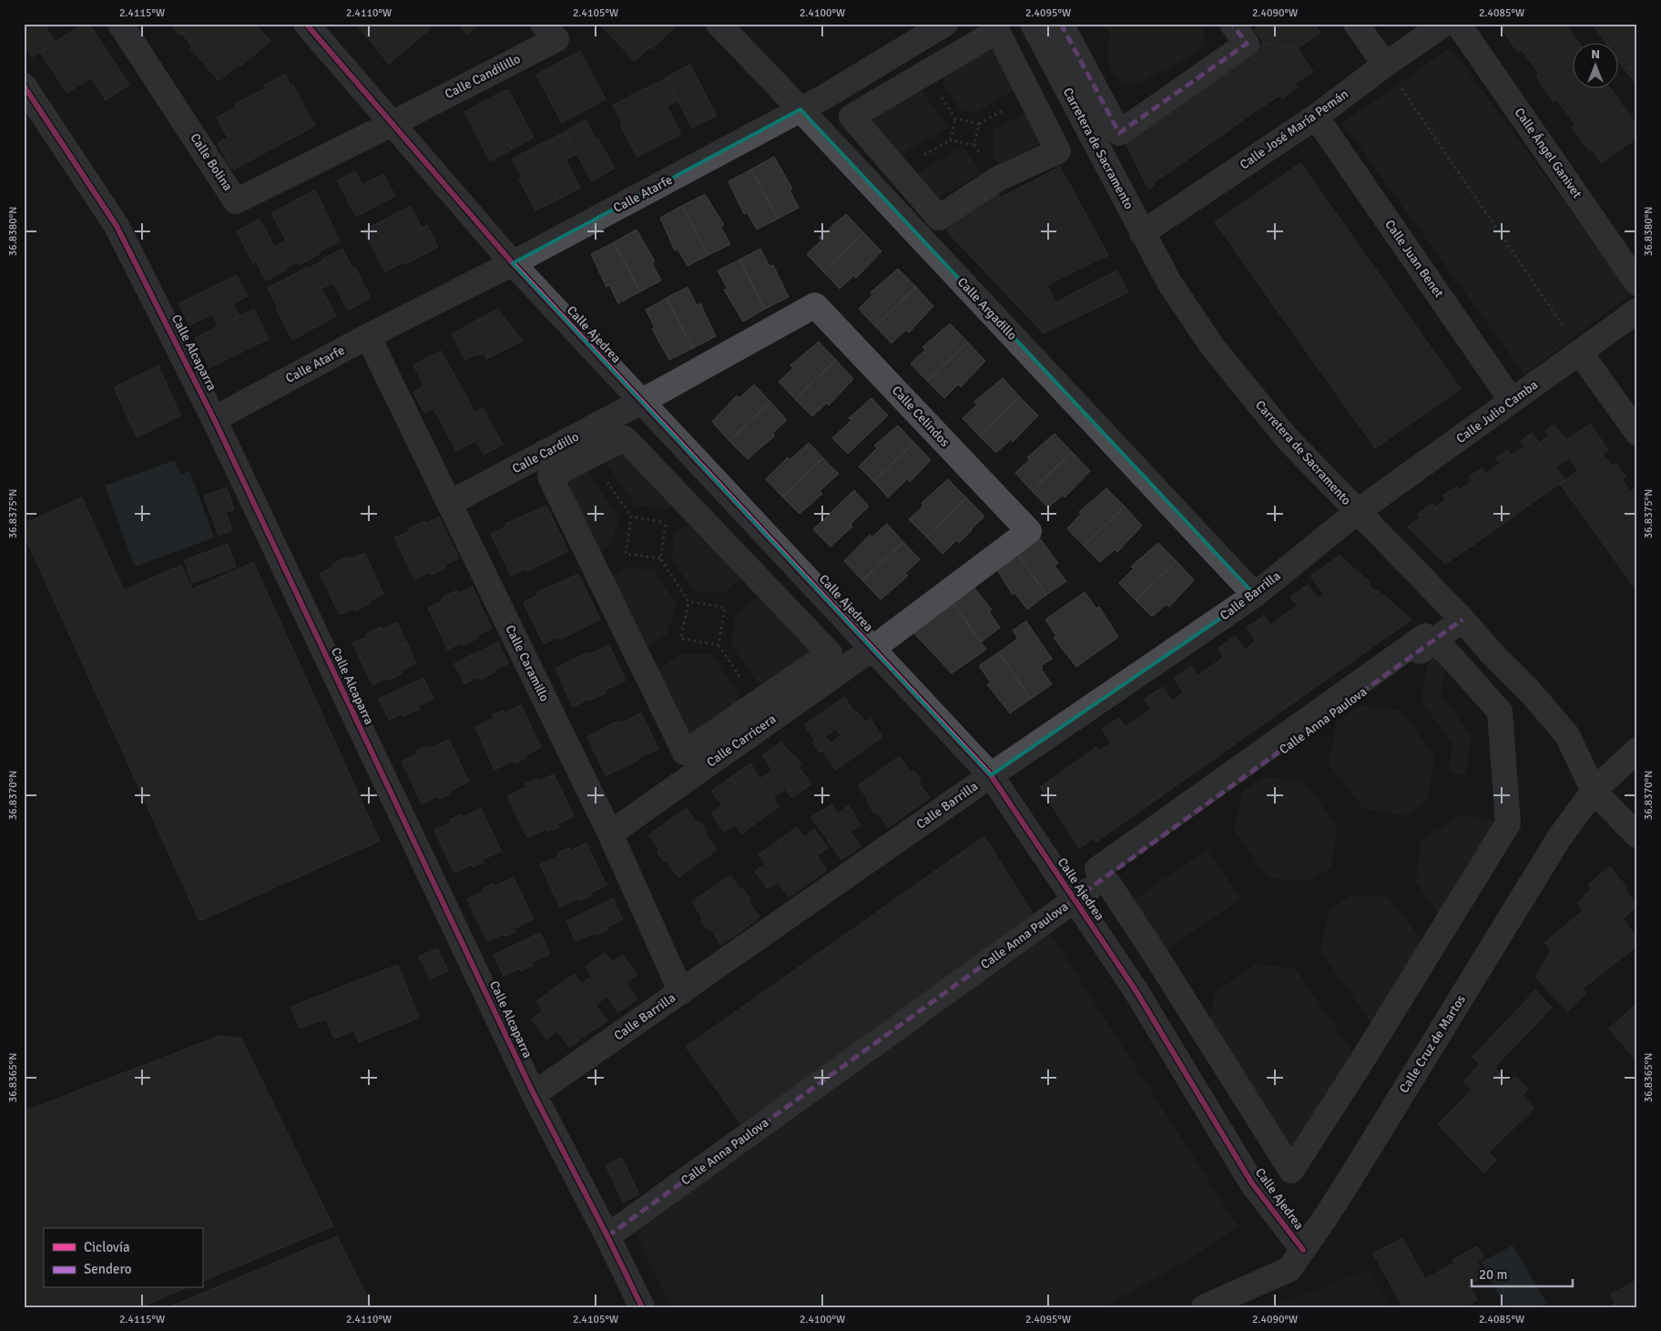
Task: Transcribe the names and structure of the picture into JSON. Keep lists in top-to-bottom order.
{
  "streets": {
    "street": [
      "Calle Candilillo",
      "Calle José María Pemán",
      "Carretera de Sacramento",
      "Calle Ángel Ganivet",
      "Calle Bolina",
      "Calle Atarfe",
      "Calle Juan Benet",
      "Calle Argadillo",
      "Calle Ajedrea",
      "Calle Alcaparra",
      "Calle Julio Camba",
      "Calle Celindos",
      "Calle Cardillo",
      "Calle Barrilla",
      "Calle Caramillo",
      "Calle Anna Paulova",
      "Calle Carricera",
      "Calle Cruz de Martos"
    ]
  },
  "crossings": [
    ["Calle Candilillo", "Calle Bolina"],
    ["Calle Candilillo", "Calle Ajedrea"],
    ["Calle José María Pemán", "Carretera de Sacramento"],
    ["Calle José María Pemán", "Calle Juan Benet"],
    ["Carretera de Sacramento", "Calle Julio Camba"],
    ["Carretera de Sacramento", "Calle Barrilla"],
    ["Carretera de Sacramento", "Calle Anna Paulova"],
    ["Carretera de Sacramento", "Calle Cruz de Martos"],
    ["Calle Bolina", "Calle Ajedrea"],
    ["Calle Atarfe", "Calle Argadillo"],
    ["Calle Atarfe", "Calle Ajedrea"],
    ["Calle Atarfe", "Calle Alcaparra"],
    ["Calle Atarfe", "Calle Caramillo"],
    ["Calle Juan Benet", "Calle Julio Camba"],
    ["Calle Argadillo", "Calle Barrilla"],
    ["Calle Ajedrea", "Calle Celindos"],
    ["Calle Ajedrea", "Calle Cardillo"],
    ["Calle Ajedrea", "Calle Barrilla"],
    ["Calle Ajedrea", "Calle Anna Paulova"],
    ["Calle Ajedrea", "Calle Carricera"],
    ["Calle Ajedrea", "Calle Cruz de Martos"],
    ["Calle Alcaparra", "Calle Barrilla"],
    ["Calle Alcaparra", "Calle Anna Paulova"],
    ["Calle Julio Camba", "Calle Barrilla"],
    ["Calle Celindos", "Calle Cardillo"],
    ["Calle Celindos", "Calle Carricera"],
    ["Calle Cardillo", "Calle Caramillo"],
    ["Calle Barrilla", "Calle Caramillo"],
    ["Calle Caramillo", "Calle Carricera"]
  ],
  "legend": ["Ciclovía", "Sendero"],
  "scale_bar": "20 m",
  "north": "top",
  "coordinates": [
    "2.4115°W",
    "2.4110°W",
    "2.4105°W",
    "2.4100°W",
    "2.4095°W",
    "2.4090°W",
    "2.4085°W",
    "36.8380°N",
    "36.8375°N",
    "36.8370°N",
    "36.8365°N"
  ]
}
